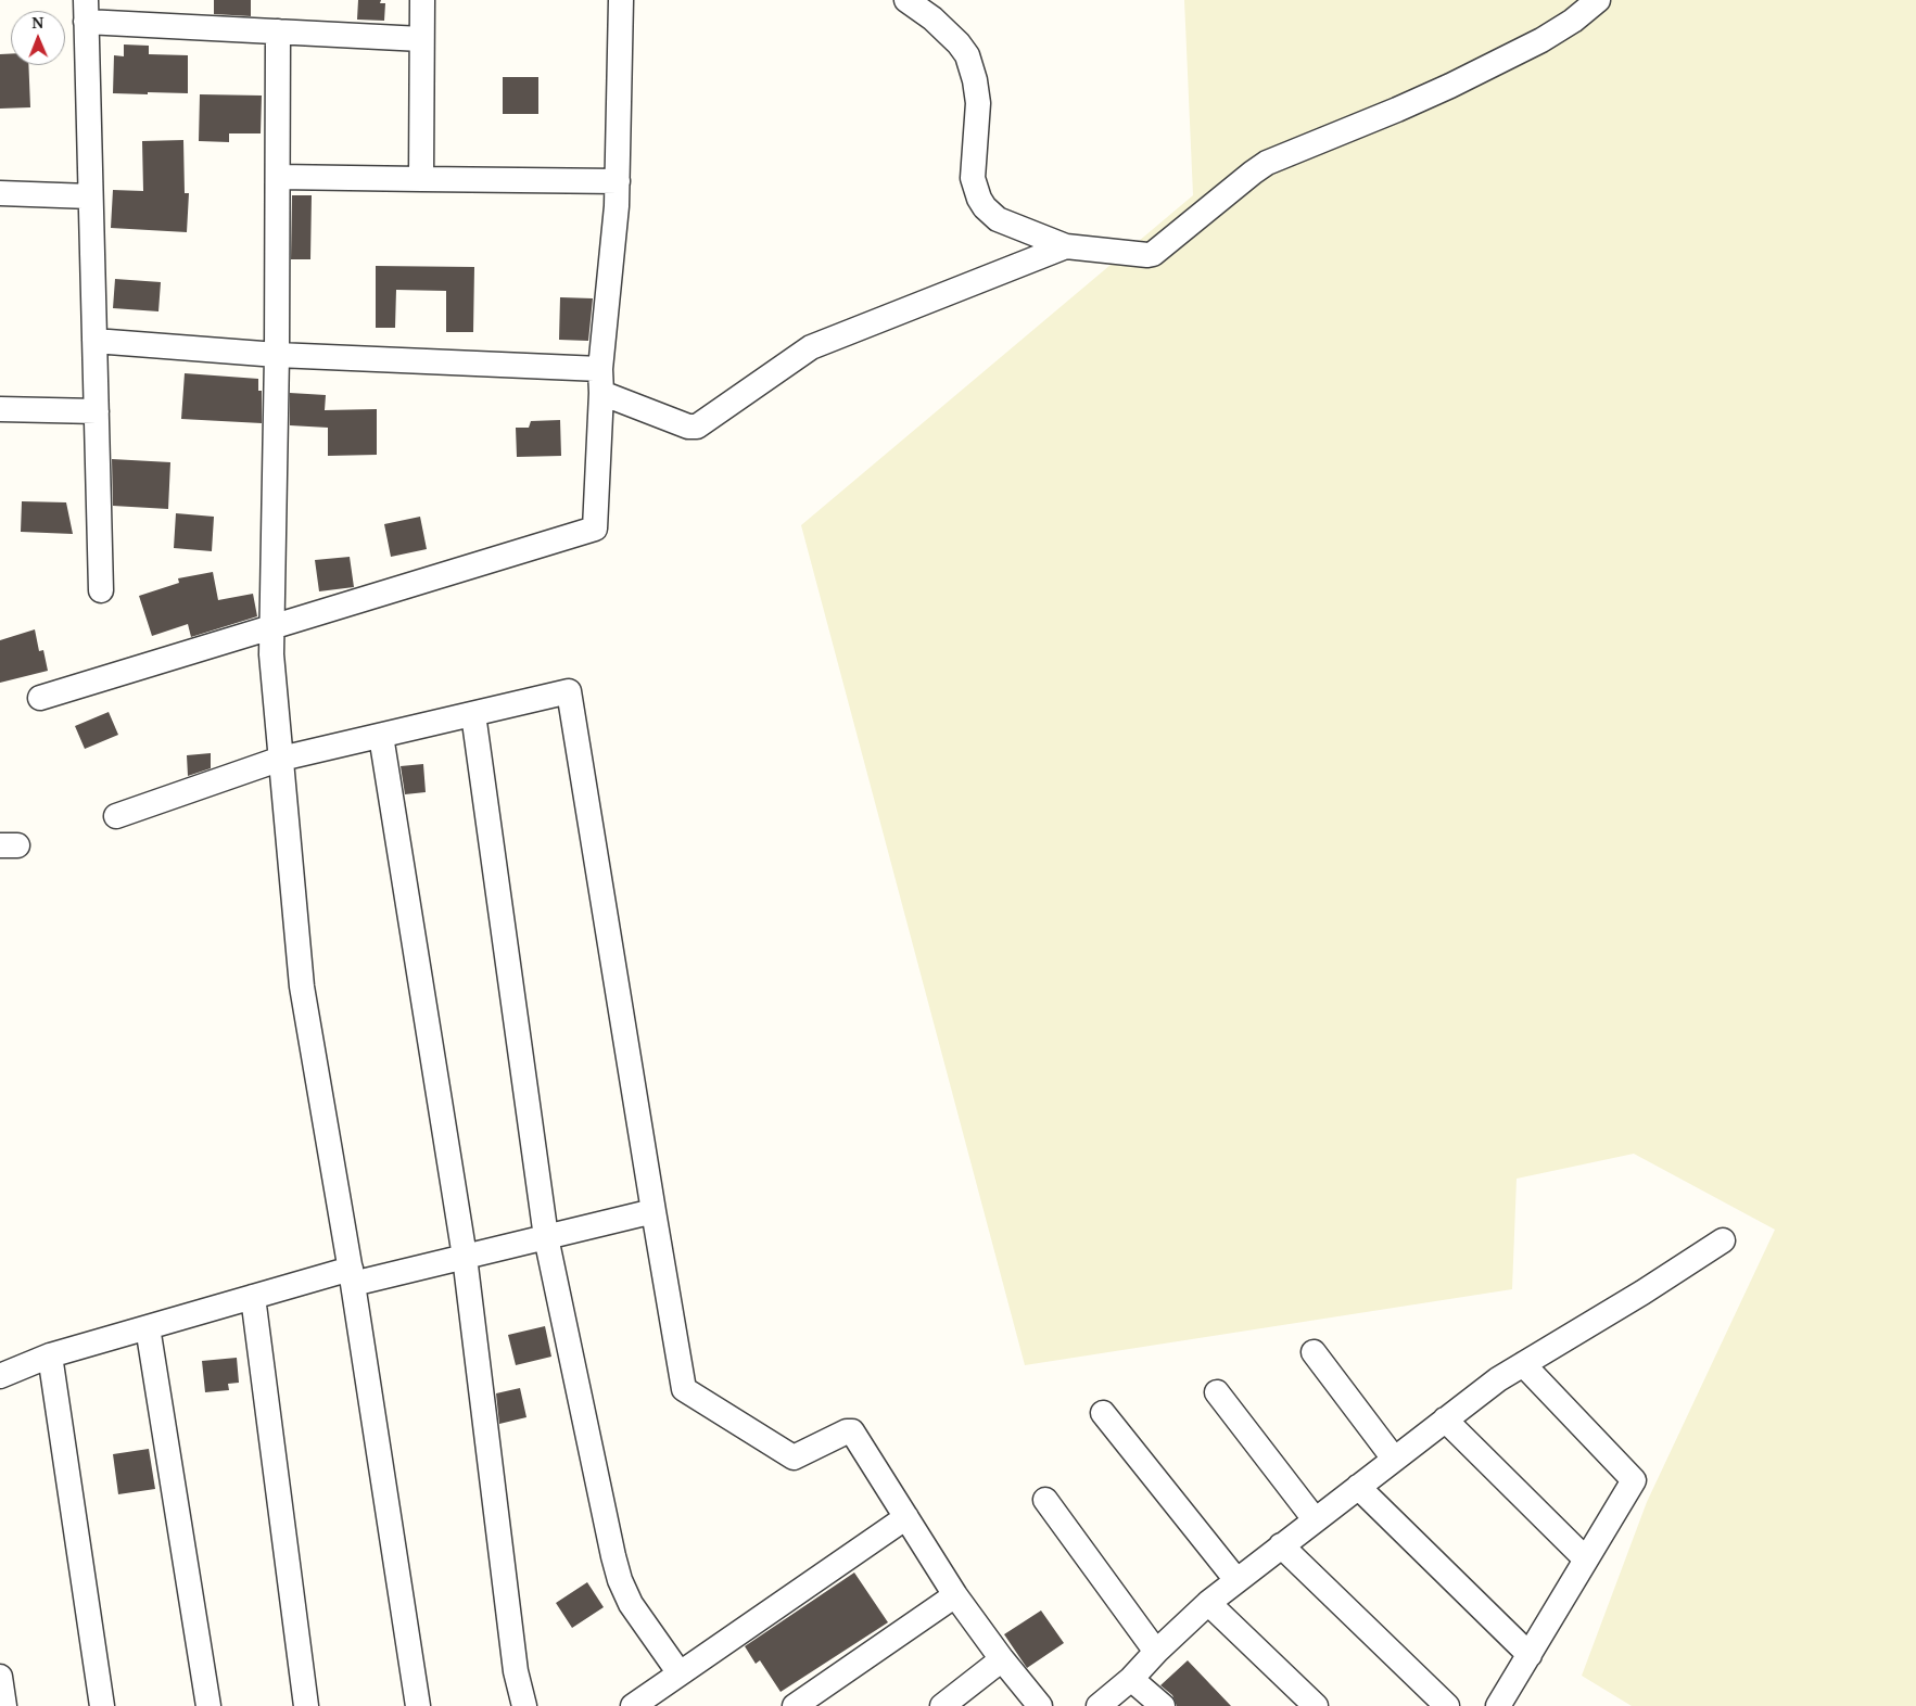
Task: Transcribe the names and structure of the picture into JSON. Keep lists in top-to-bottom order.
{
  "north": "top"
}
